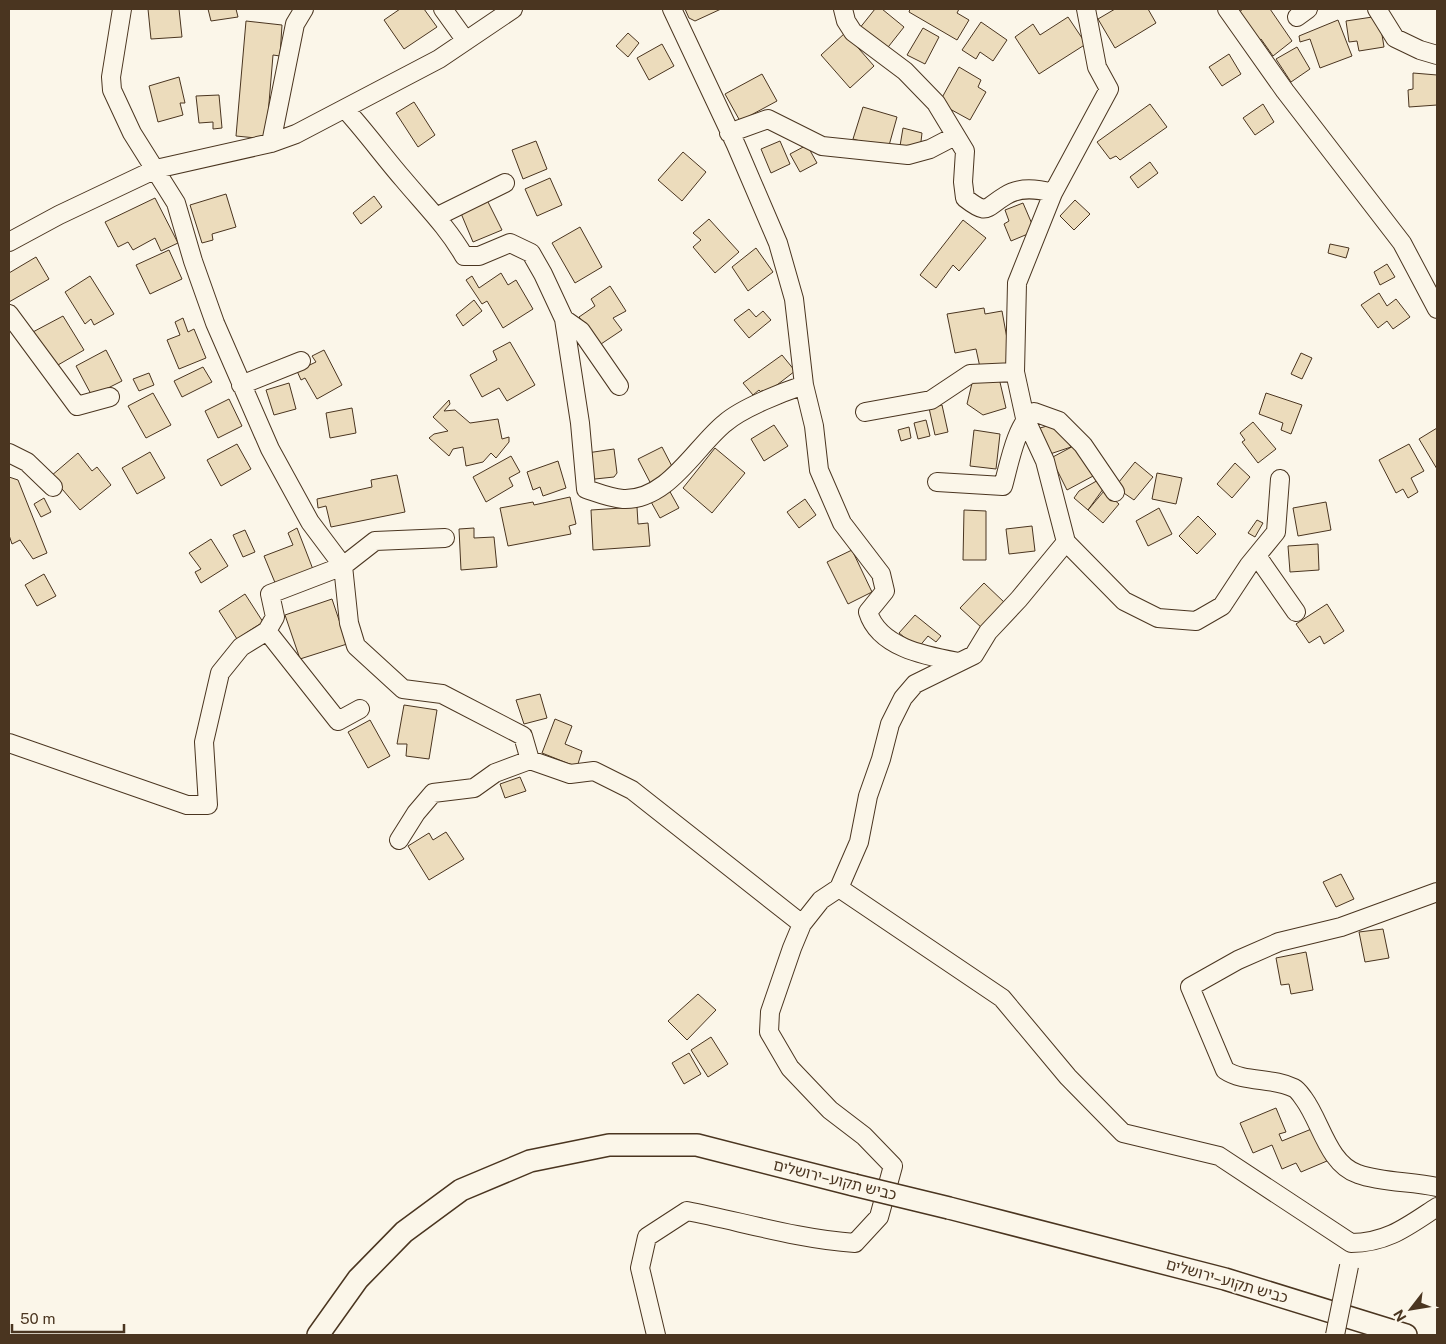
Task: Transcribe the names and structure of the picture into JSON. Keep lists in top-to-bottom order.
{
  "streets": {
    "main road": ["כביש תקוע–ירושלים"]
  },
  "scale_bar": "50 m",
  "north": "bottom left"
}
